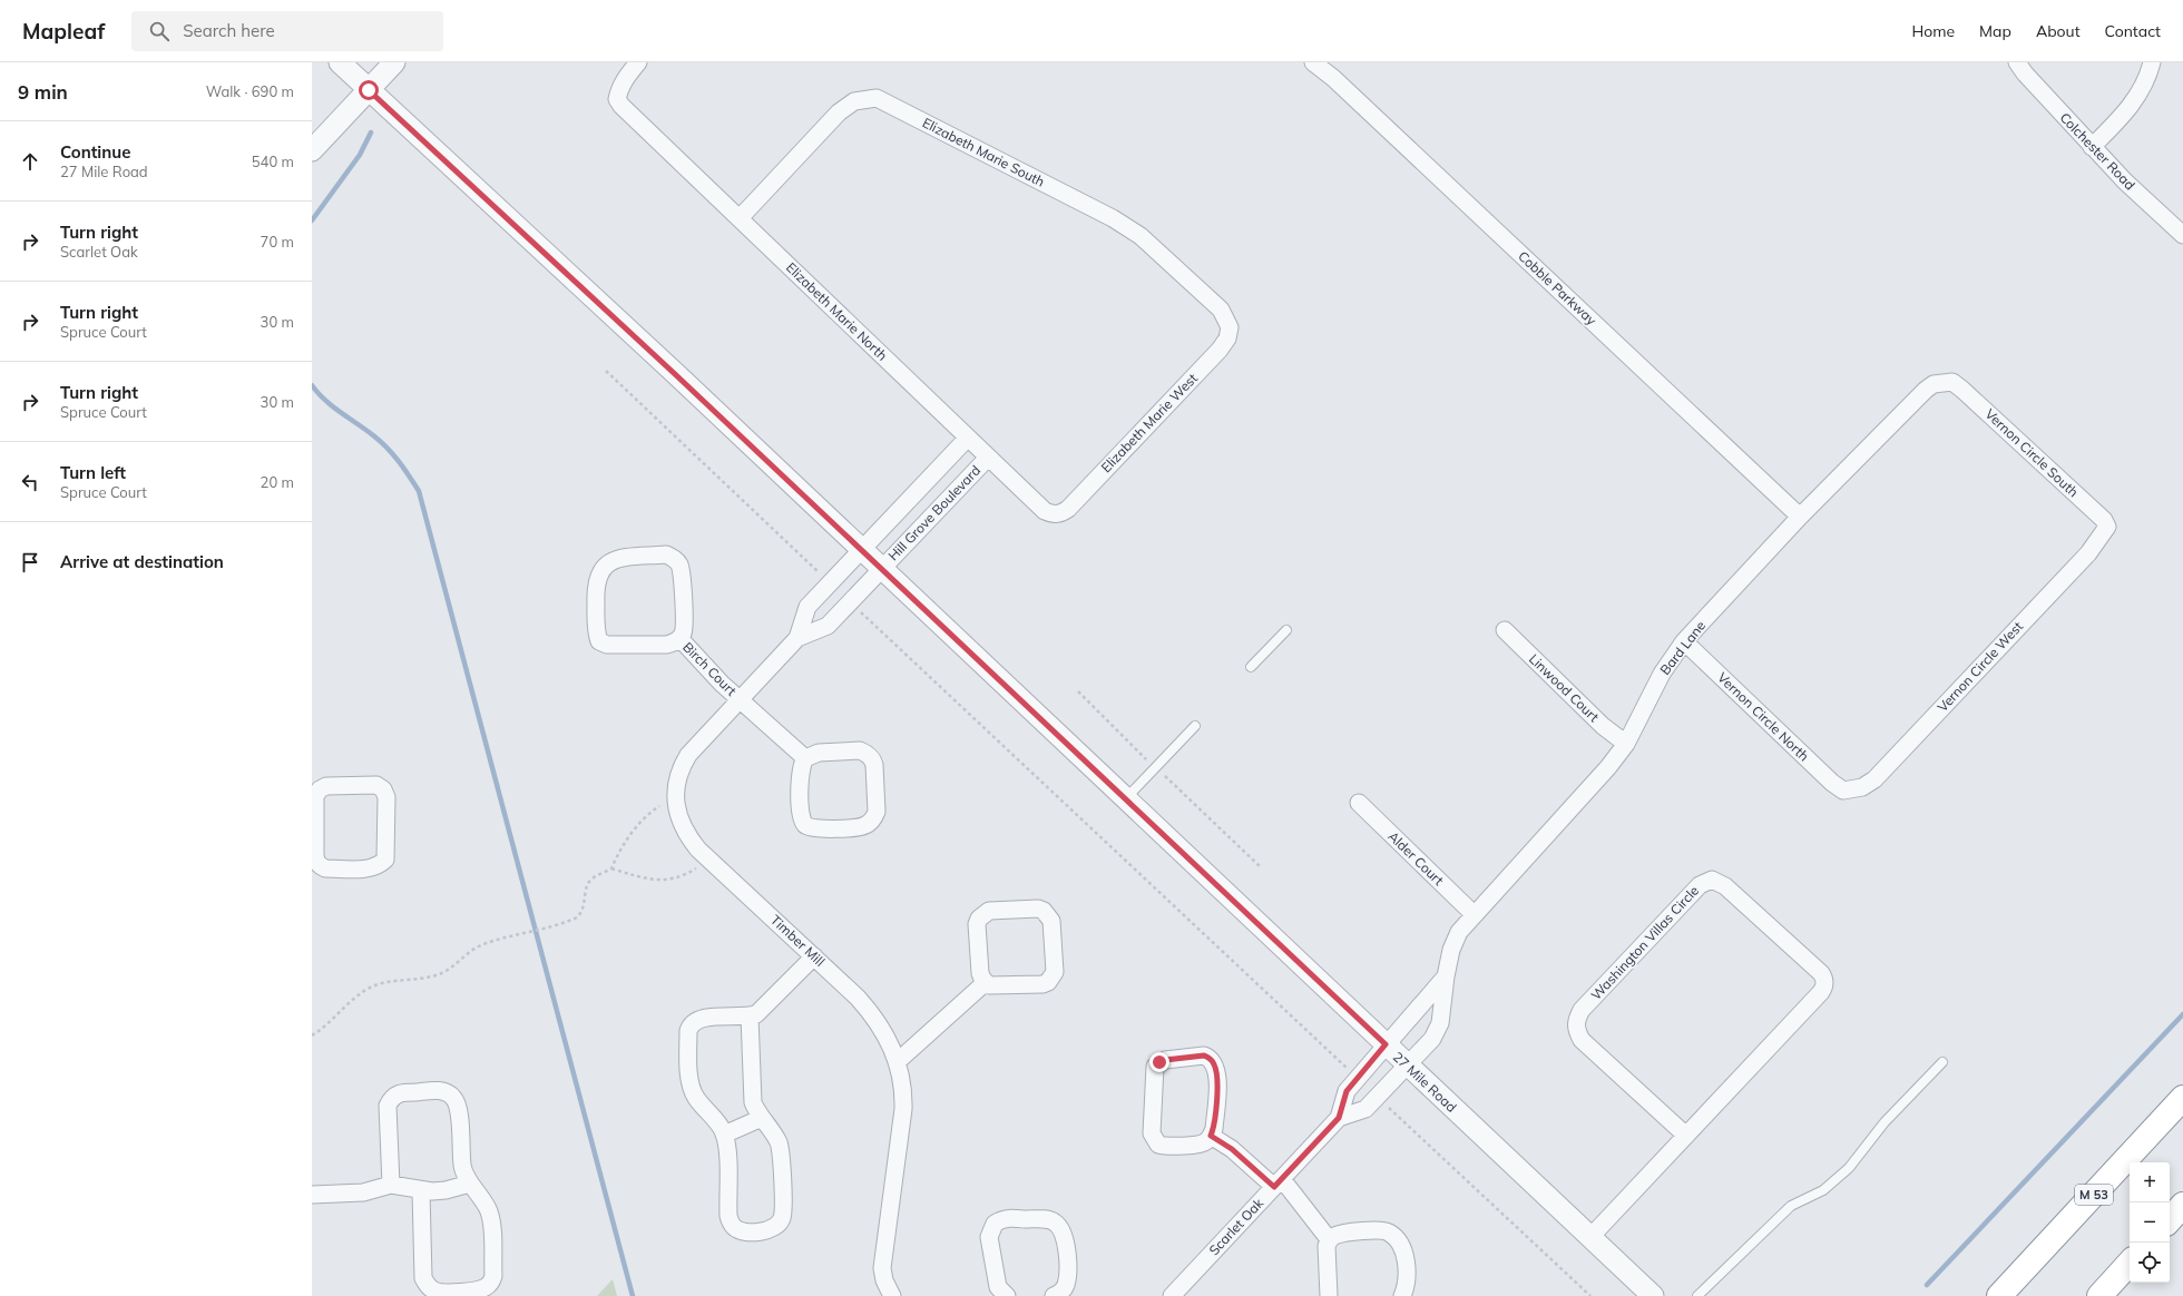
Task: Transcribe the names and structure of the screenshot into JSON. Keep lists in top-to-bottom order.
{
  "streets": {
    "highway": ["M 53"],
    "street": [
      "Colchester Road",
      "Elizabeth Marie South",
      "Cobble Parkway",
      "Elizabeth Marie North",
      "Elizabeth Marie West",
      "Vernon Circle South",
      "Hill Grove Boulevard",
      "Bard Lane",
      "Vernon Circle West",
      "Birch Court",
      "Linwood Court",
      "Vernon Circle North",
      "Alder Court",
      "Timber Mill",
      "Washington Villas Circle",
      "27 Mile Road",
      "Scarlet Oak"
    ]
  },
  "crossings": [
    ["Elizabeth Marie South", "Elizabeth Marie North"],
    ["Elizabeth Marie South", "Elizabeth Marie West"],
    ["Cobble Parkway", "Bard Lane"],
    ["Elizabeth Marie North", "Elizabeth Marie West"],
    ["Elizabeth Marie North", "Hill Grove Boulevard"],
    ["Vernon Circle South", "Bard Lane"],
    ["Vernon Circle South", "Vernon Circle West"],
    ["Hill Grove Boulevard", "Timber Mill"],
    ["Hill Grove Boulevard", "27 Mile Road"],
    ["Bard Lane", "Linwood Court"],
    ["Bard Lane", "Vernon Circle North"],
    ["Bard Lane", "Alder Court"],
    ["Bard Lane", "27 Mile Road"],
    ["Bard Lane", "Scarlet Oak"],
    ["Vernon Circle West", "Vernon Circle North"],
    ["Birch Court", "Timber Mill"],
    ["Timber Mill", "27 Mile Road"],
    ["Washington Villas Circle", "27 Mile Road"],
    ["27 Mile Road", "Scarlet Oak"]
  ],
  "page": {
    "header": "Mapleaf",
    "search": "Search here",
    "nav": [
      "Home",
      "Map",
      "About",
      "Contact"
    ],
    "heading": ["9 min", "Walk · 690 m"],
    "list": [
      ["Continue", "27 Mile Road", "540 m"],
      ["Turn right", "Scarlet Oak", "70 m"],
      ["Turn right", "Spruce Court", "30 m"],
      ["Turn right", "Spruce Court", "30 m"],
      ["Turn left", "Spruce Court", "20 m"],
      "Arrive at destination"
    ],
    "map_buttons": ["+", "−"]
  }
}
